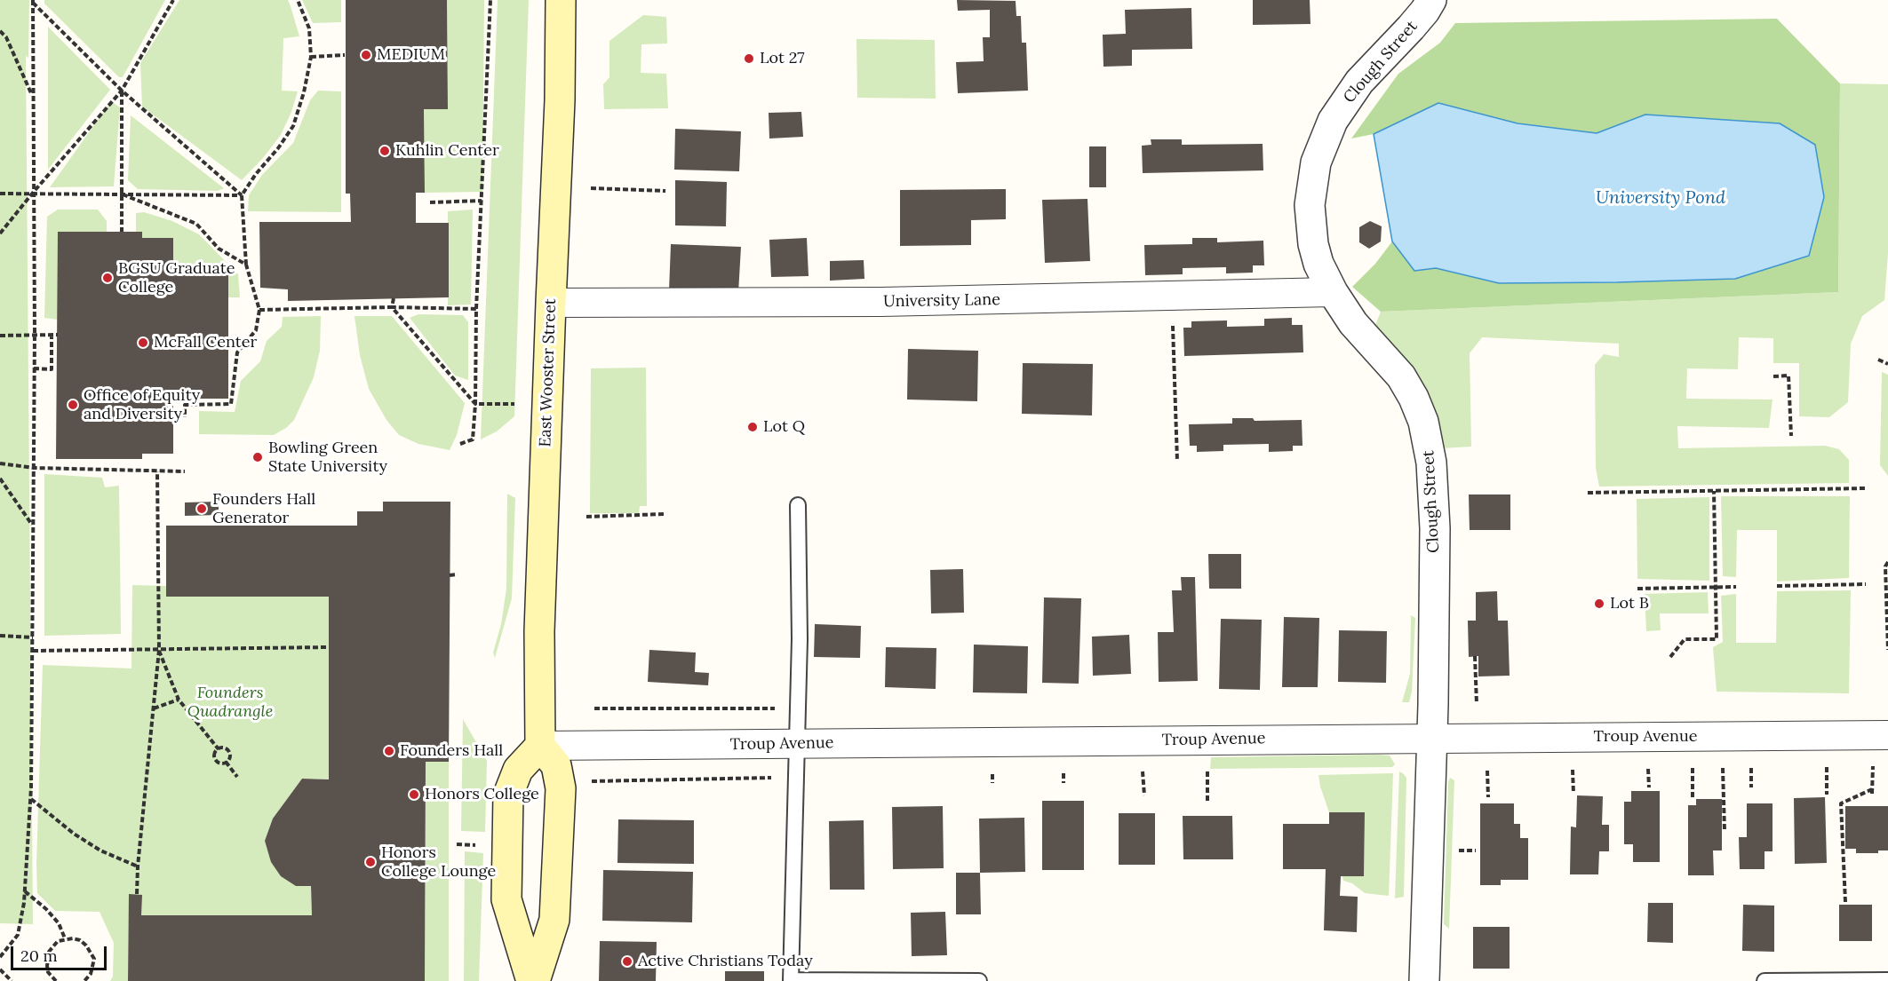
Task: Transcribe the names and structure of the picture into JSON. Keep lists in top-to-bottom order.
{
  "streets": {
    "main road": ["East Wooster Street"],
    "street": ["Clough Street", "University Lane", "Troup Avenue"]
  },
  "crossings": [
    ["Clough Street", "University Lane"],
    ["Clough Street", "Troup Avenue"],
    ["University Lane", "East Wooster Street"],
    ["East Wooster Street", "Troup Avenue"]
  ],
  "water": ["University Pond"],
  "parks": ["Founders Quadrangle"],
  "places": [
    "MEDIUM",
    "Lot 27",
    "Kuhlin Center",
    "BGSU Graduate College",
    "McFall Center",
    "Office of Equity and Diversity",
    "Lot Q",
    "Bowling Green State University",
    "Founders Hall Generator",
    "Lot B",
    "Founders Hall",
    "Honors College",
    "Honors College Lounge",
    "Active Christians Today"
  ],
  "scale_bar": "20 m"
}
